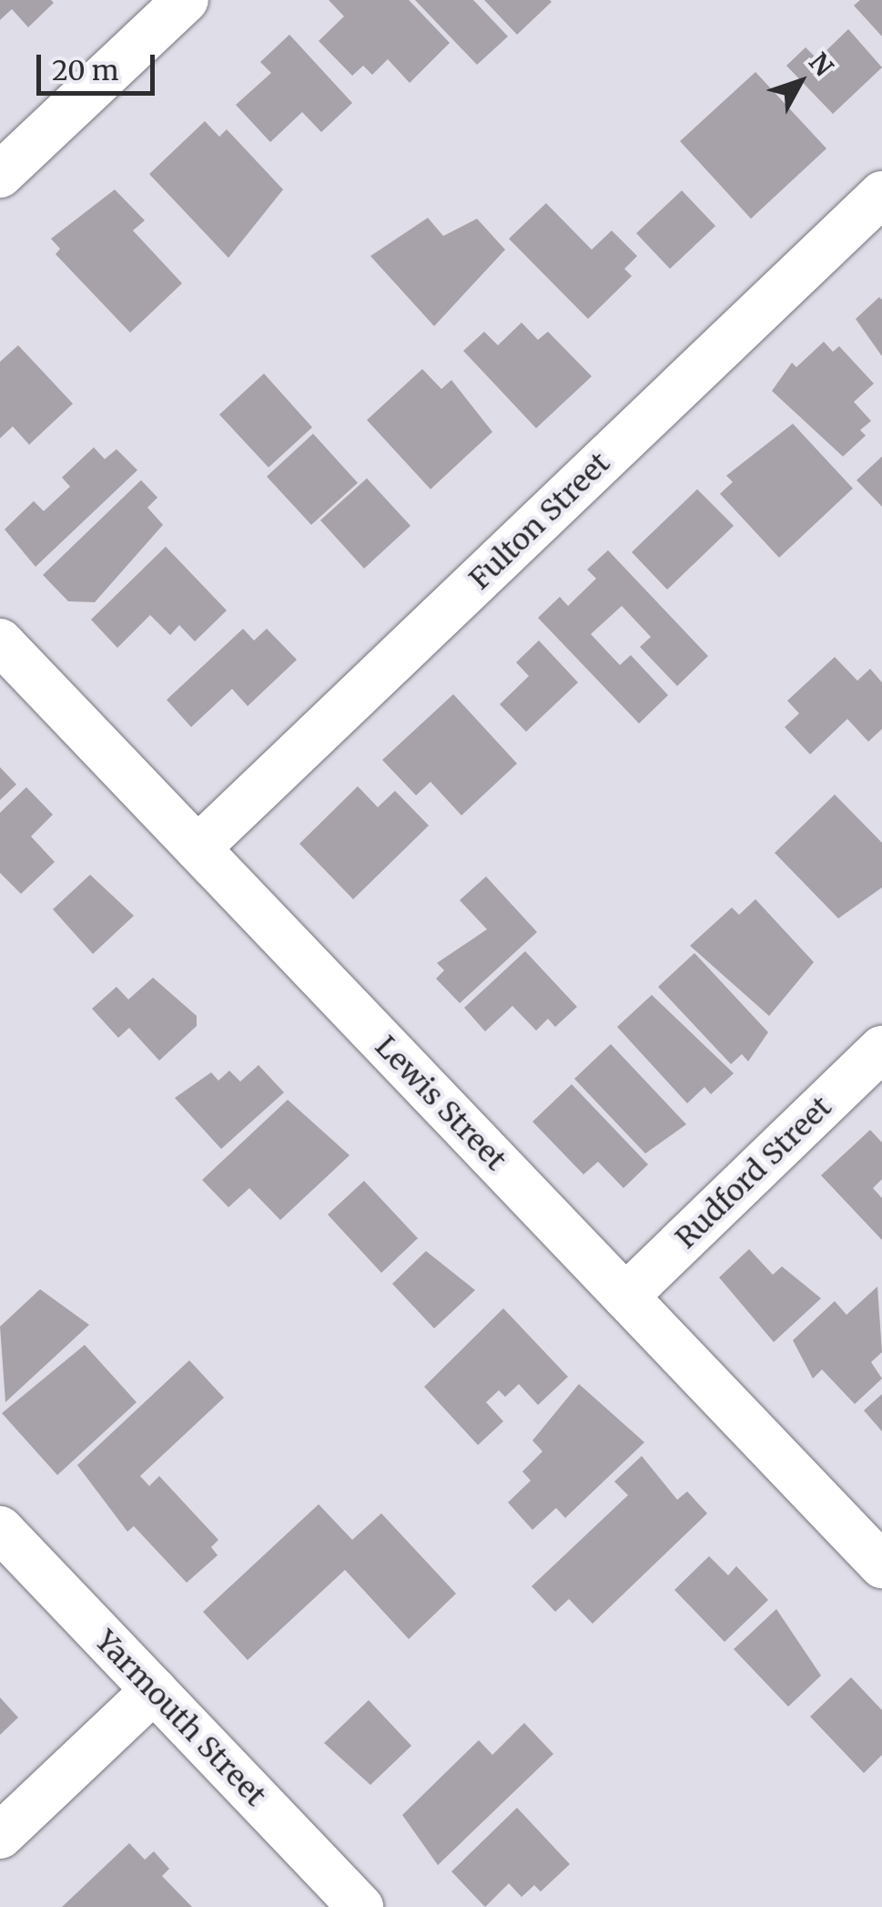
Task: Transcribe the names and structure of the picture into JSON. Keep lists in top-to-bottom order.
{
  "streets": {
    "street": [
      "Fulton Street",
      "Lewis Street",
      "Rudford Street",
      "Yarmouth Street"
    ]
  },
  "crossings": [
    ["Fulton Street", "Lewis Street"],
    ["Lewis Street", "Rudford Street"]
  ],
  "scale_bar": "20 m",
  "north": "top right"
}
